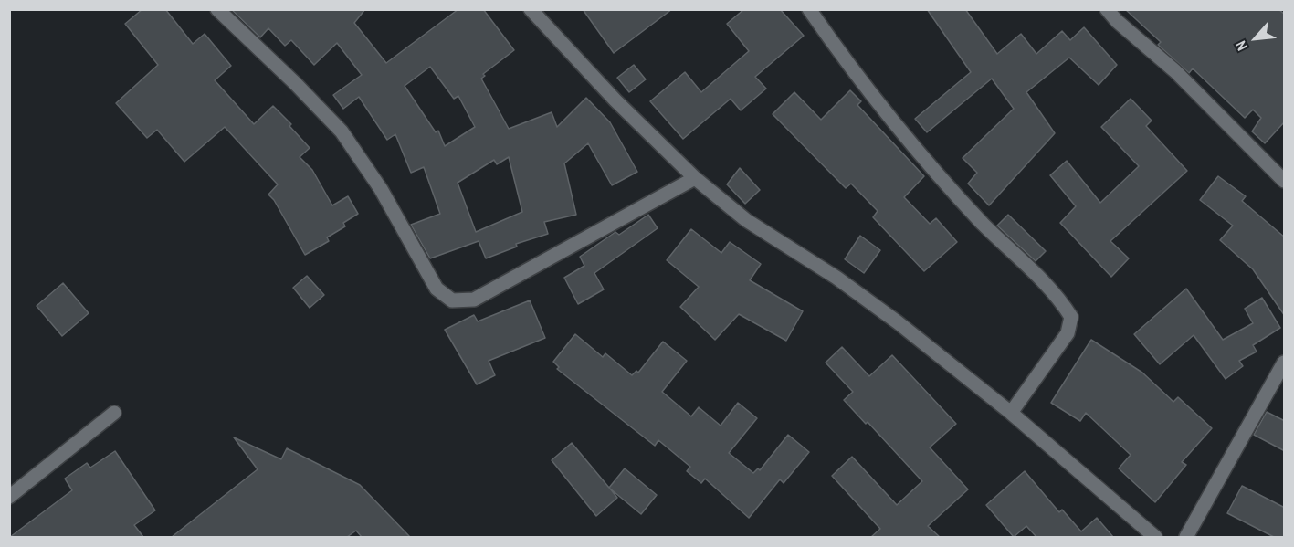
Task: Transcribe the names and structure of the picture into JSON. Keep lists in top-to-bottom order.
{
  "north": "bottom left"
}
